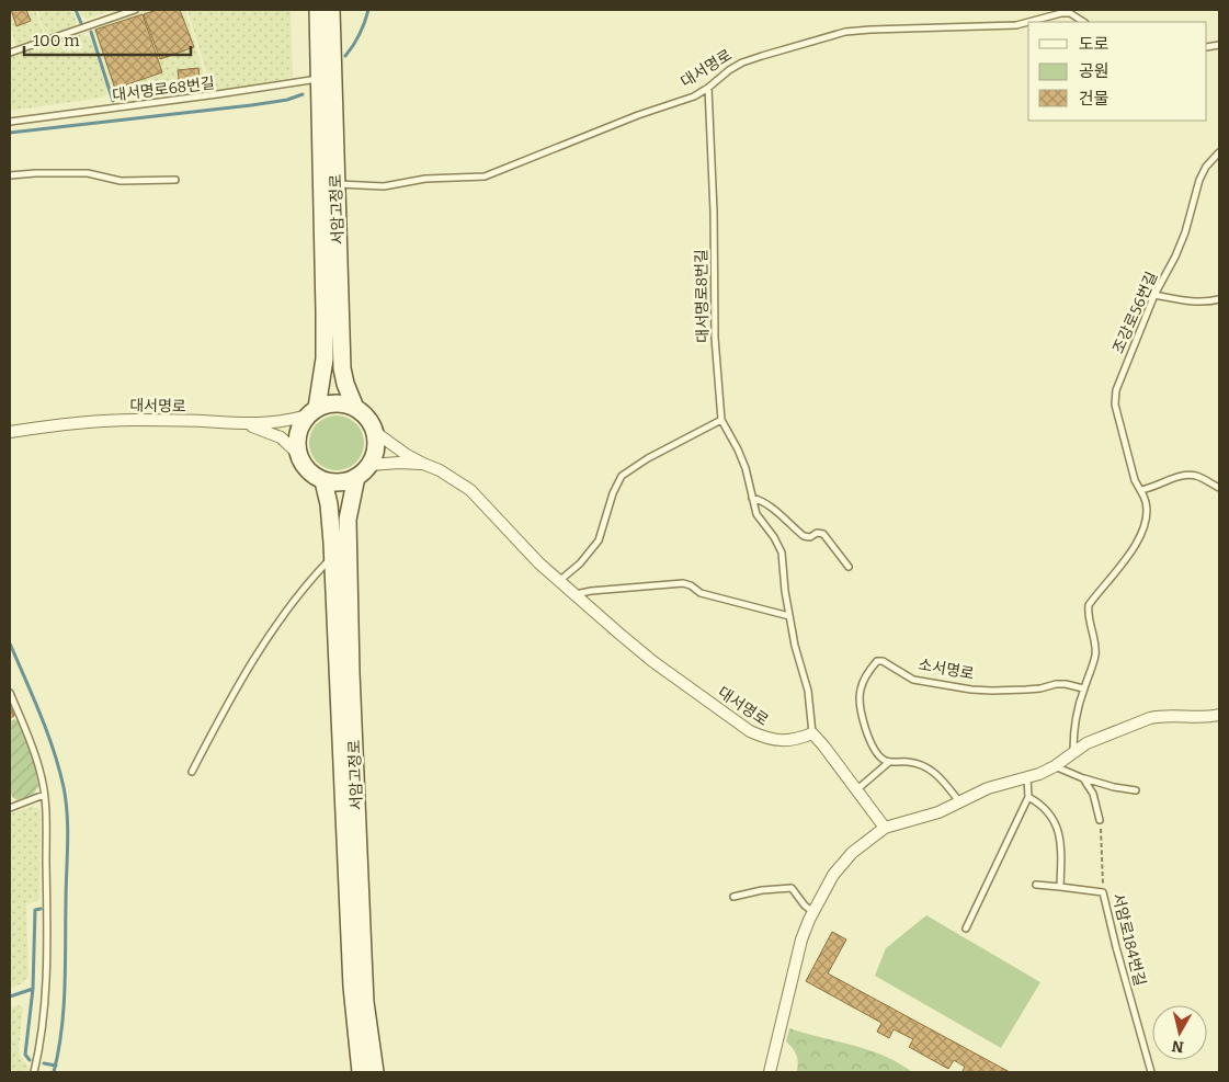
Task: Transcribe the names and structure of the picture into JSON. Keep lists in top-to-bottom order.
{
  "streets": {
    "main road": ["서암고정로"],
    "street": ["대서명로"],
    "lane": [
      "대서명로68번길",
      "대서명로8번길",
      "조강로56번길",
      "소서명로",
      "서암로184번길"
    ]
  },
  "crossings": [
    ["대서명로", "서암고정로"],
    ["대서명로", "대서명로8번길"],
    ["대서명로68번길", "서암고정로"],
    ["조강로56번길", "소서명로"]
  ],
  "legend": ["도로", "공원", "건물"],
  "scale_bar": "100 m",
  "north": "bottom"
}
